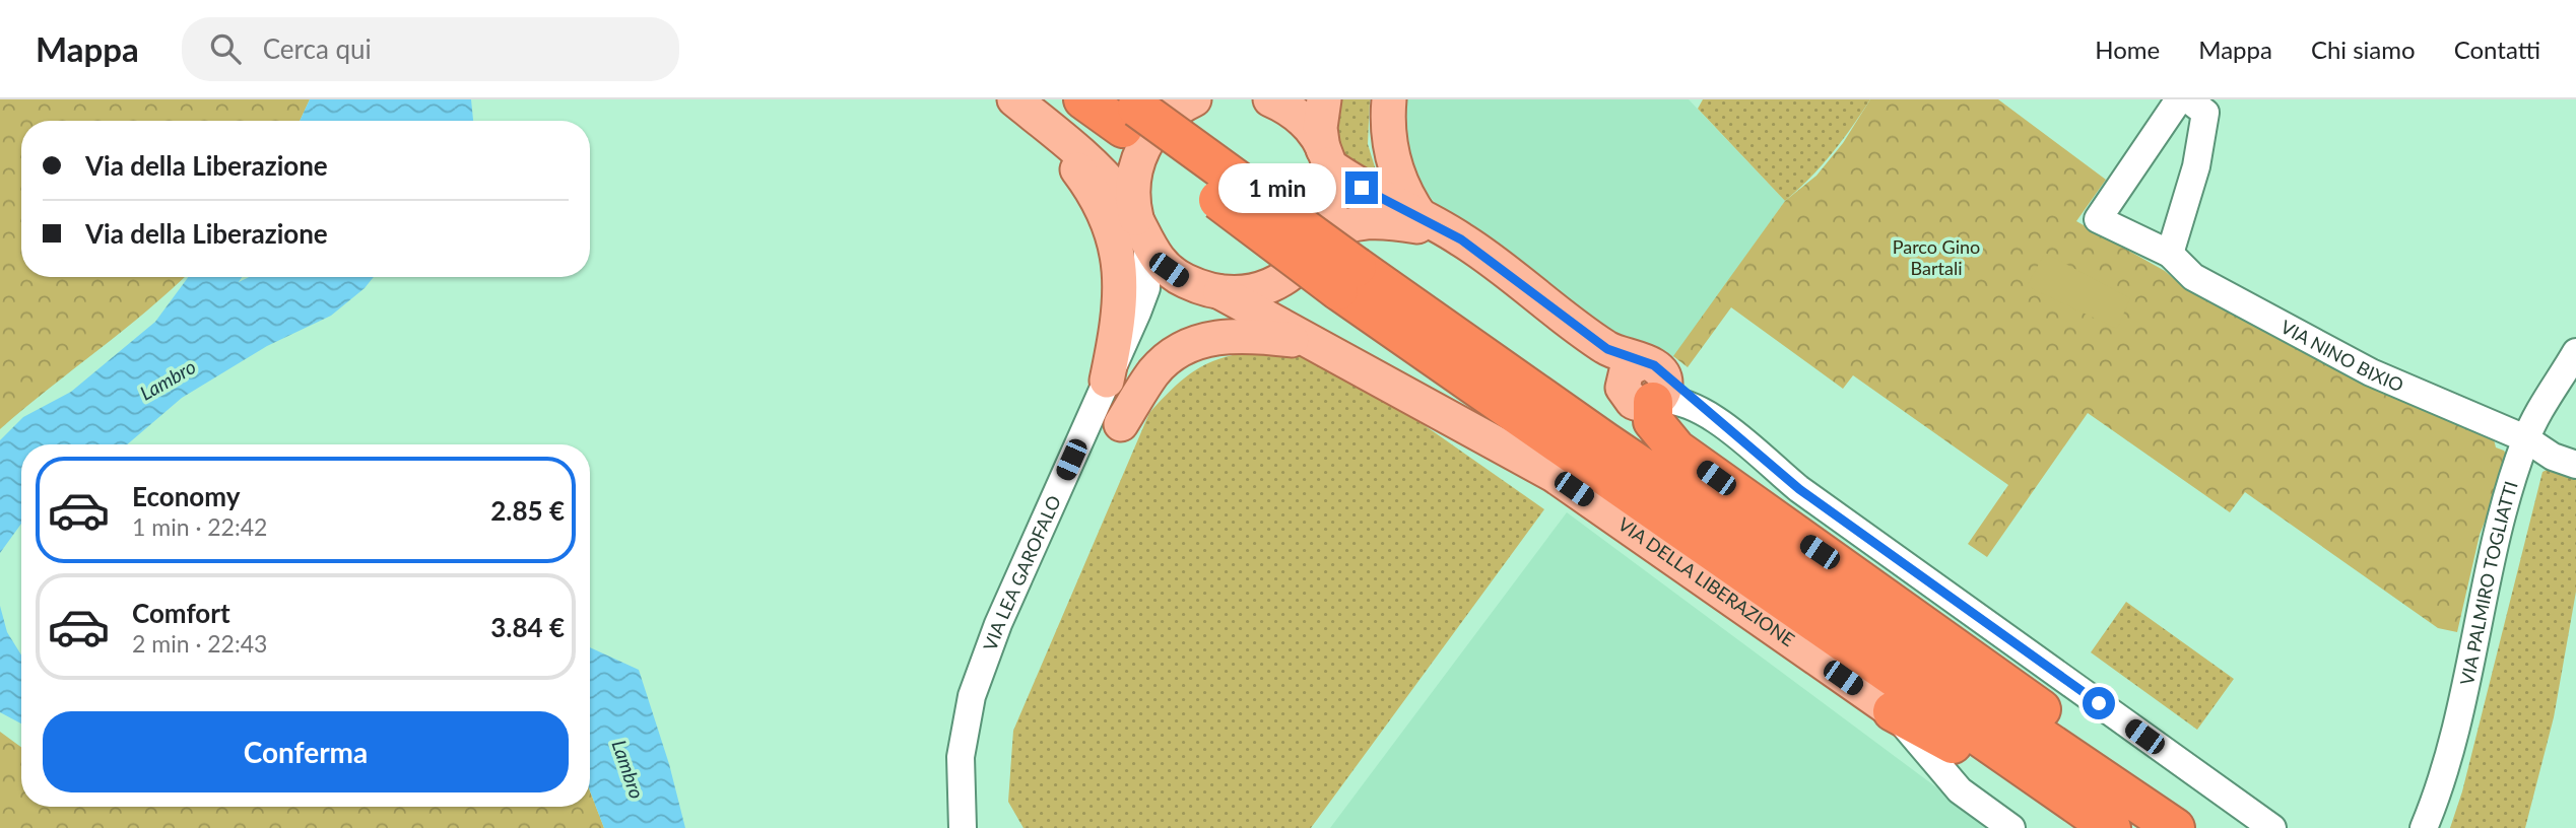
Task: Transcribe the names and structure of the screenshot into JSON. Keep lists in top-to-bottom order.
{
  "streets": {
    "main road": ["VIA DELLA LIBERAZIONE"],
    "street": ["VIA NINO BIXIO", "VIA LEA GAROFALO", "VIA PALMIRO TOGLIATTI"]
  },
  "crossings": [
    ["VIA NINO BIXIO", "VIA PALMIRO TOGLIATTI"],
    ["VIA LEA GAROFALO", "VIA DELLA LIBERAZIONE"]
  ],
  "water": ["Lambro"],
  "parks": ["Parco Gino Bartali"],
  "page": {
    "header": "Mappa",
    "search": "Cerca qui",
    "nav": [
      "Home",
      "Mappa",
      "Chi siamo",
      "Contatti"
    ],
    "banner": ["Via della Liberazione", "Via della Liberazione"],
    "bubble": "1 min",
    "list": [
      {
        "name": "Economy",
        "note": "1 min · 22:42",
        "value": "2.85 €"
      },
      {
        "name": "Comfort",
        "note": "2 min · 22:43",
        "value": "3.84 €"
      }
    ],
    "buttons": "Conferma"
  }
}
